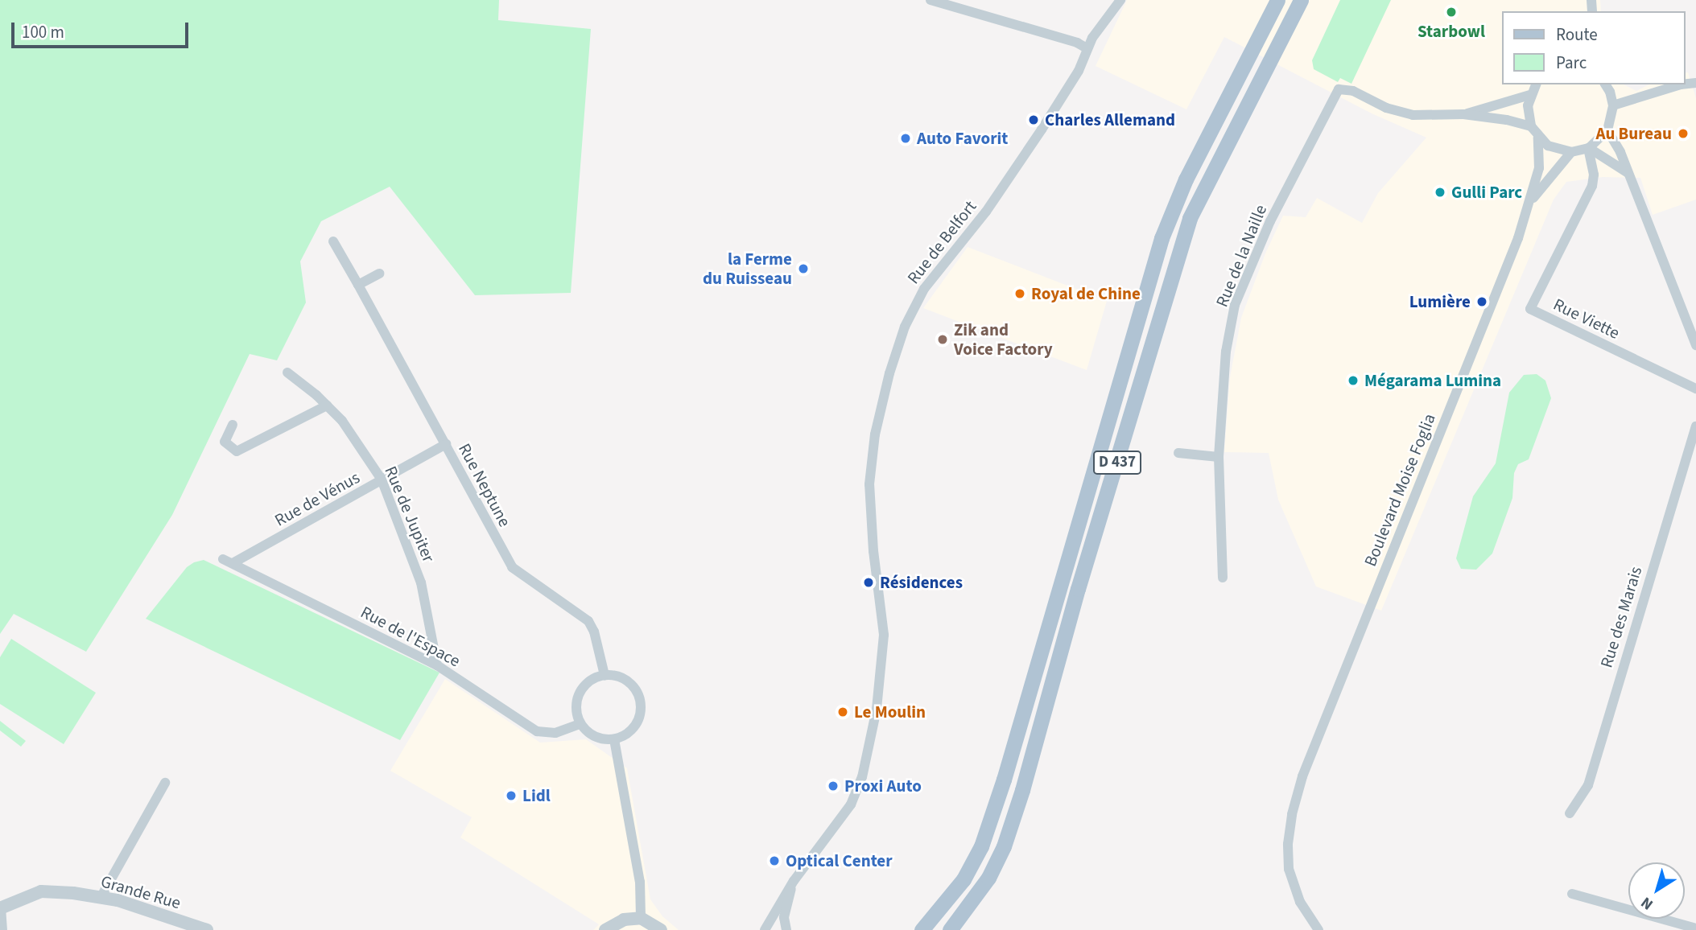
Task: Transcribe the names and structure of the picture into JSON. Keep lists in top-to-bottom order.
{
  "streets": {
    "main road": ["D 437"],
    "street": [
      "Rue de Belfort",
      "Rue de la Naille",
      "Rue Viette",
      "Rue Neptune",
      "Boulevard Moise Foglia",
      "Rue de Vénus",
      "Rue de Jupiter",
      "Rue des Marais",
      "Rue de l'Espace",
      "Grande Rue"
    ]
  },
  "crossings": [
    ["Rue Neptune", "Rue de Vénus"],
    ["Rue Neptune", "Rue de l'Espace"],
    ["Rue de Vénus", "Rue de Jupiter"],
    ["Rue de Vénus", "Rue de l'Espace"],
    ["Rue de Jupiter", "Rue de l'Espace"]
  ],
  "places": [
    "Starbowl",
    "Charles Allemand",
    "Au Bureau",
    "Auto Favorit",
    "Gulli Parc",
    "la Ferme du Ruisseau",
    "Royal de Chine",
    "Lumière",
    "Zik and Voice Factory",
    "Mégarama Lumina",
    "Résidences",
    "Le Moulin",
    "Proxi Auto",
    "Lidl",
    "Optical Center"
  ],
  "legend": ["Route", "Parc"],
  "scale_bar": "100 m",
  "north": "bottom left"
}
